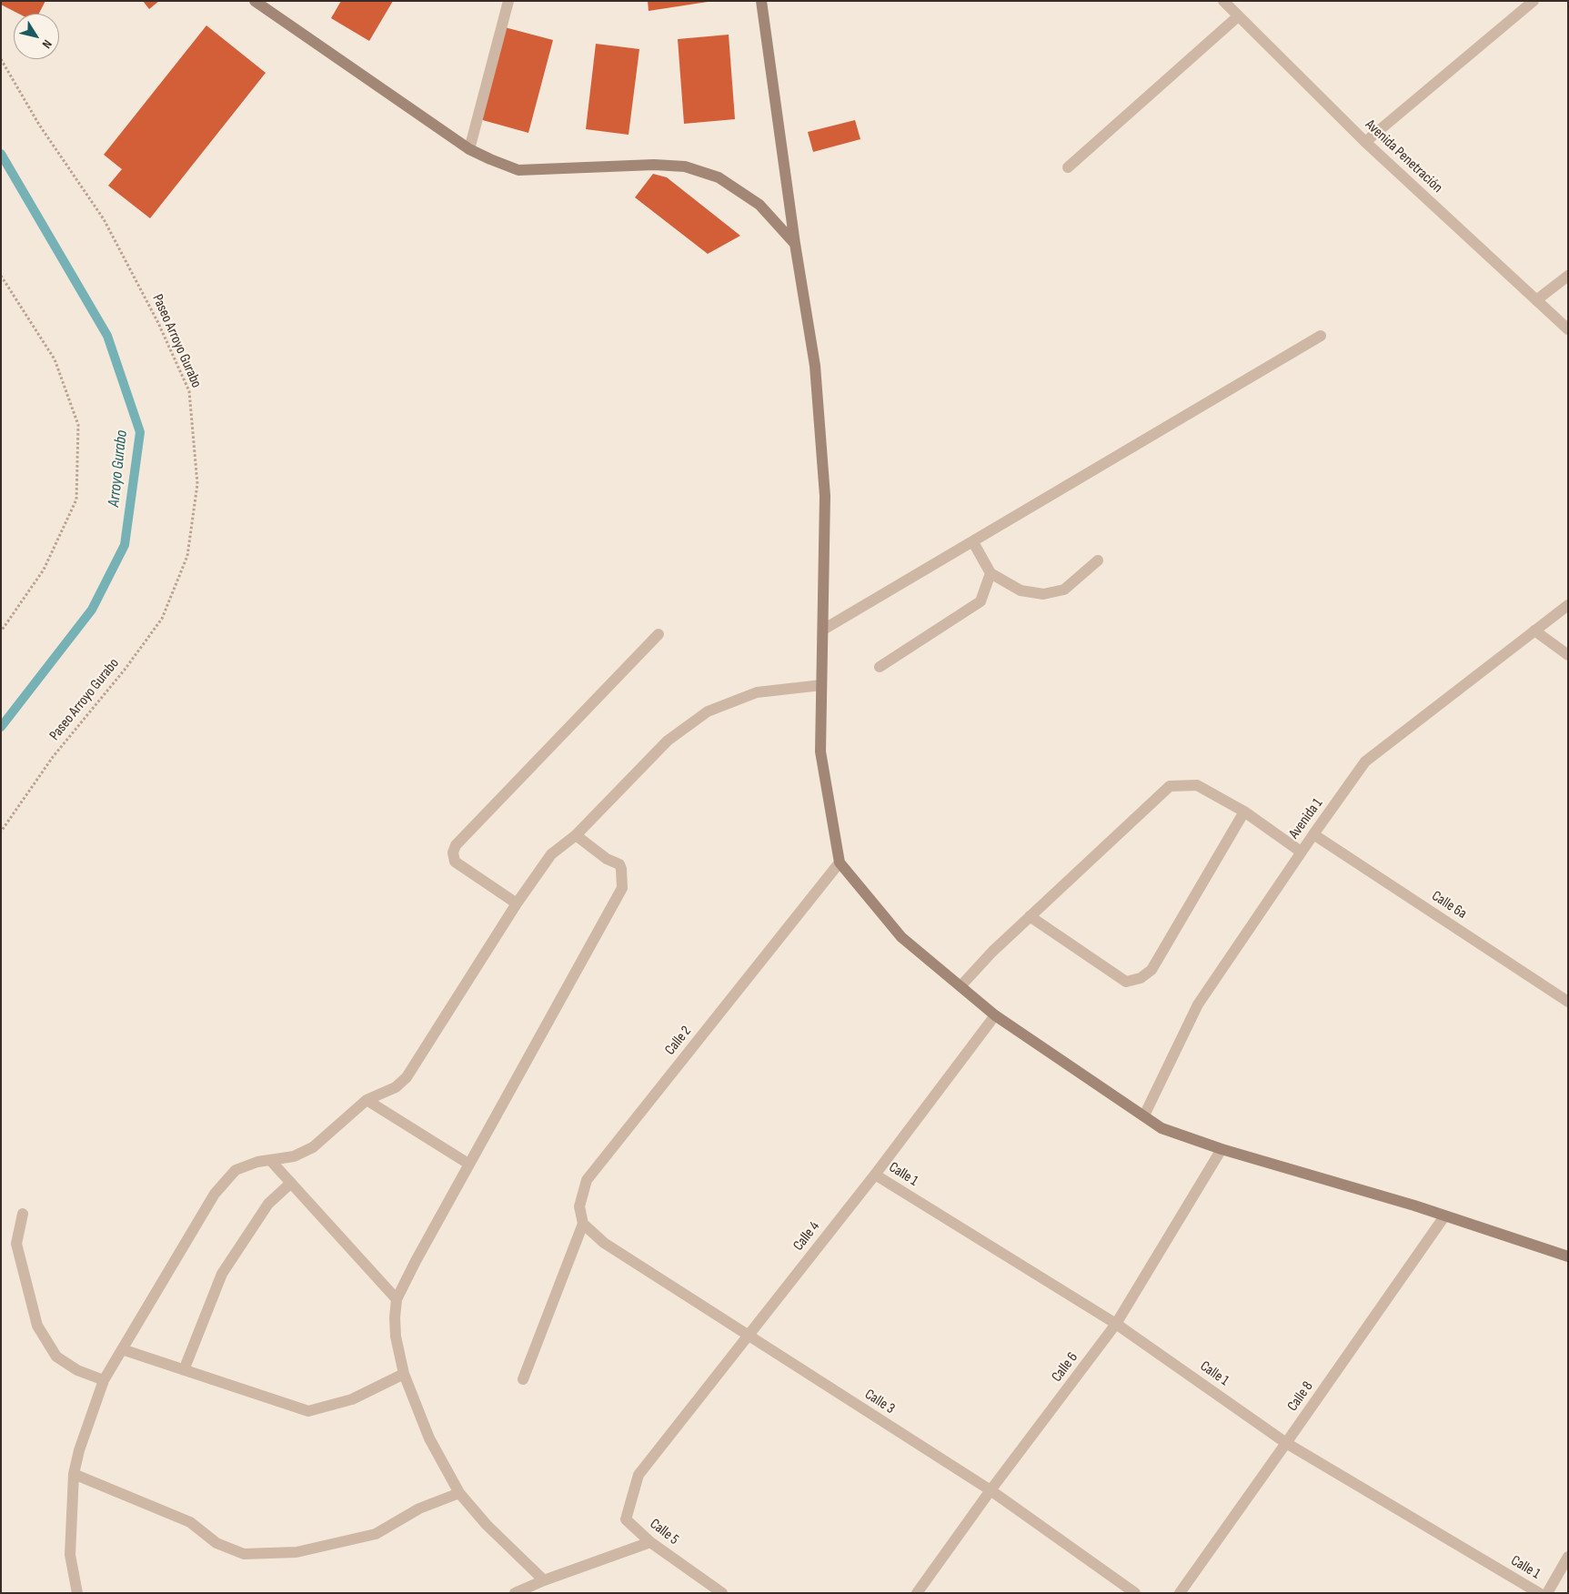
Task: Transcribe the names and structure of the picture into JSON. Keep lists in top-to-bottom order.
{
  "streets": {
    "street": [
      "Avenida Penetración",
      "Avenida 1",
      "Calle 6a",
      "Calle 2",
      "Calle 1",
      "Calle 4",
      "Calle 6",
      "Calle 8",
      "Calle 3",
      "Calle 5"
    ],
    "path": ["Paseo Arroyo Gurabo"]
  },
  "crossings": [
    ["Avenida 1", "Calle 6a"],
    ["Calle 2", "Calle 3"],
    ["Calle 1", "Calle 4"],
    ["Calle 1", "Calle 6"],
    ["Calle 1", "Calle 8"],
    ["Calle 4", "Calle 3"],
    ["Calle 4", "Calle 5"],
    ["Calle 6", "Calle 3"]
  ],
  "water": ["Arroyo Gurabo"],
  "north": "bottom right"
}
